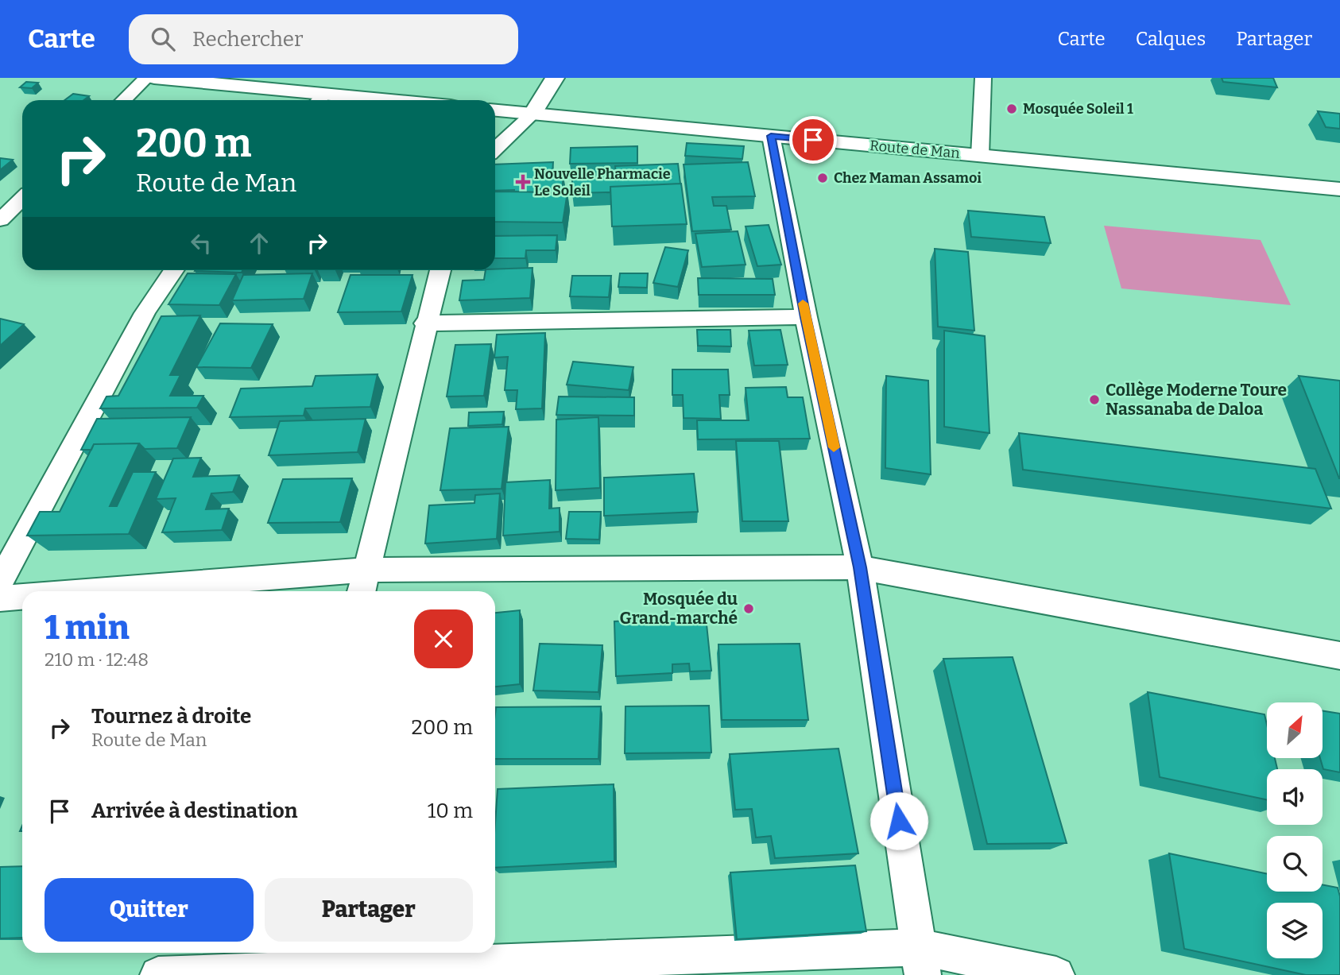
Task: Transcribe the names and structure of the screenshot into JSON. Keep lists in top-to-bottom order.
{
  "streets": {
    "main road": ["Route de Man"]
  },
  "places": {
    "other": [
      "Mosquée Soleil 1",
      "Chez Maman Assamoi",
      "Collège Moderne Toure Nassanaba de Daloa",
      "Mosquée du Grand-marché"
    ],
    "health": ["Nouvelle Pharmacie Le Soleil"]
  },
  "north": "top right",
  "page": {
    "header": "Carte",
    "search": "Rechercher",
    "nav": ["Carte", "Calques", "Partager"],
    "turn": ["200 m", "Route de Man"],
    "heading": ["1 min", "210 m · 12:48"],
    "list": [
      {
        "name": "Tournez à droite",
        "note": "Route de Man",
        "value": "200 m"
      },
      {
        "name": "Arrivée à destination",
        "value": "10 m"
      }
    ],
    "buttons": ["Quitter", "Partager"]
  }
}
